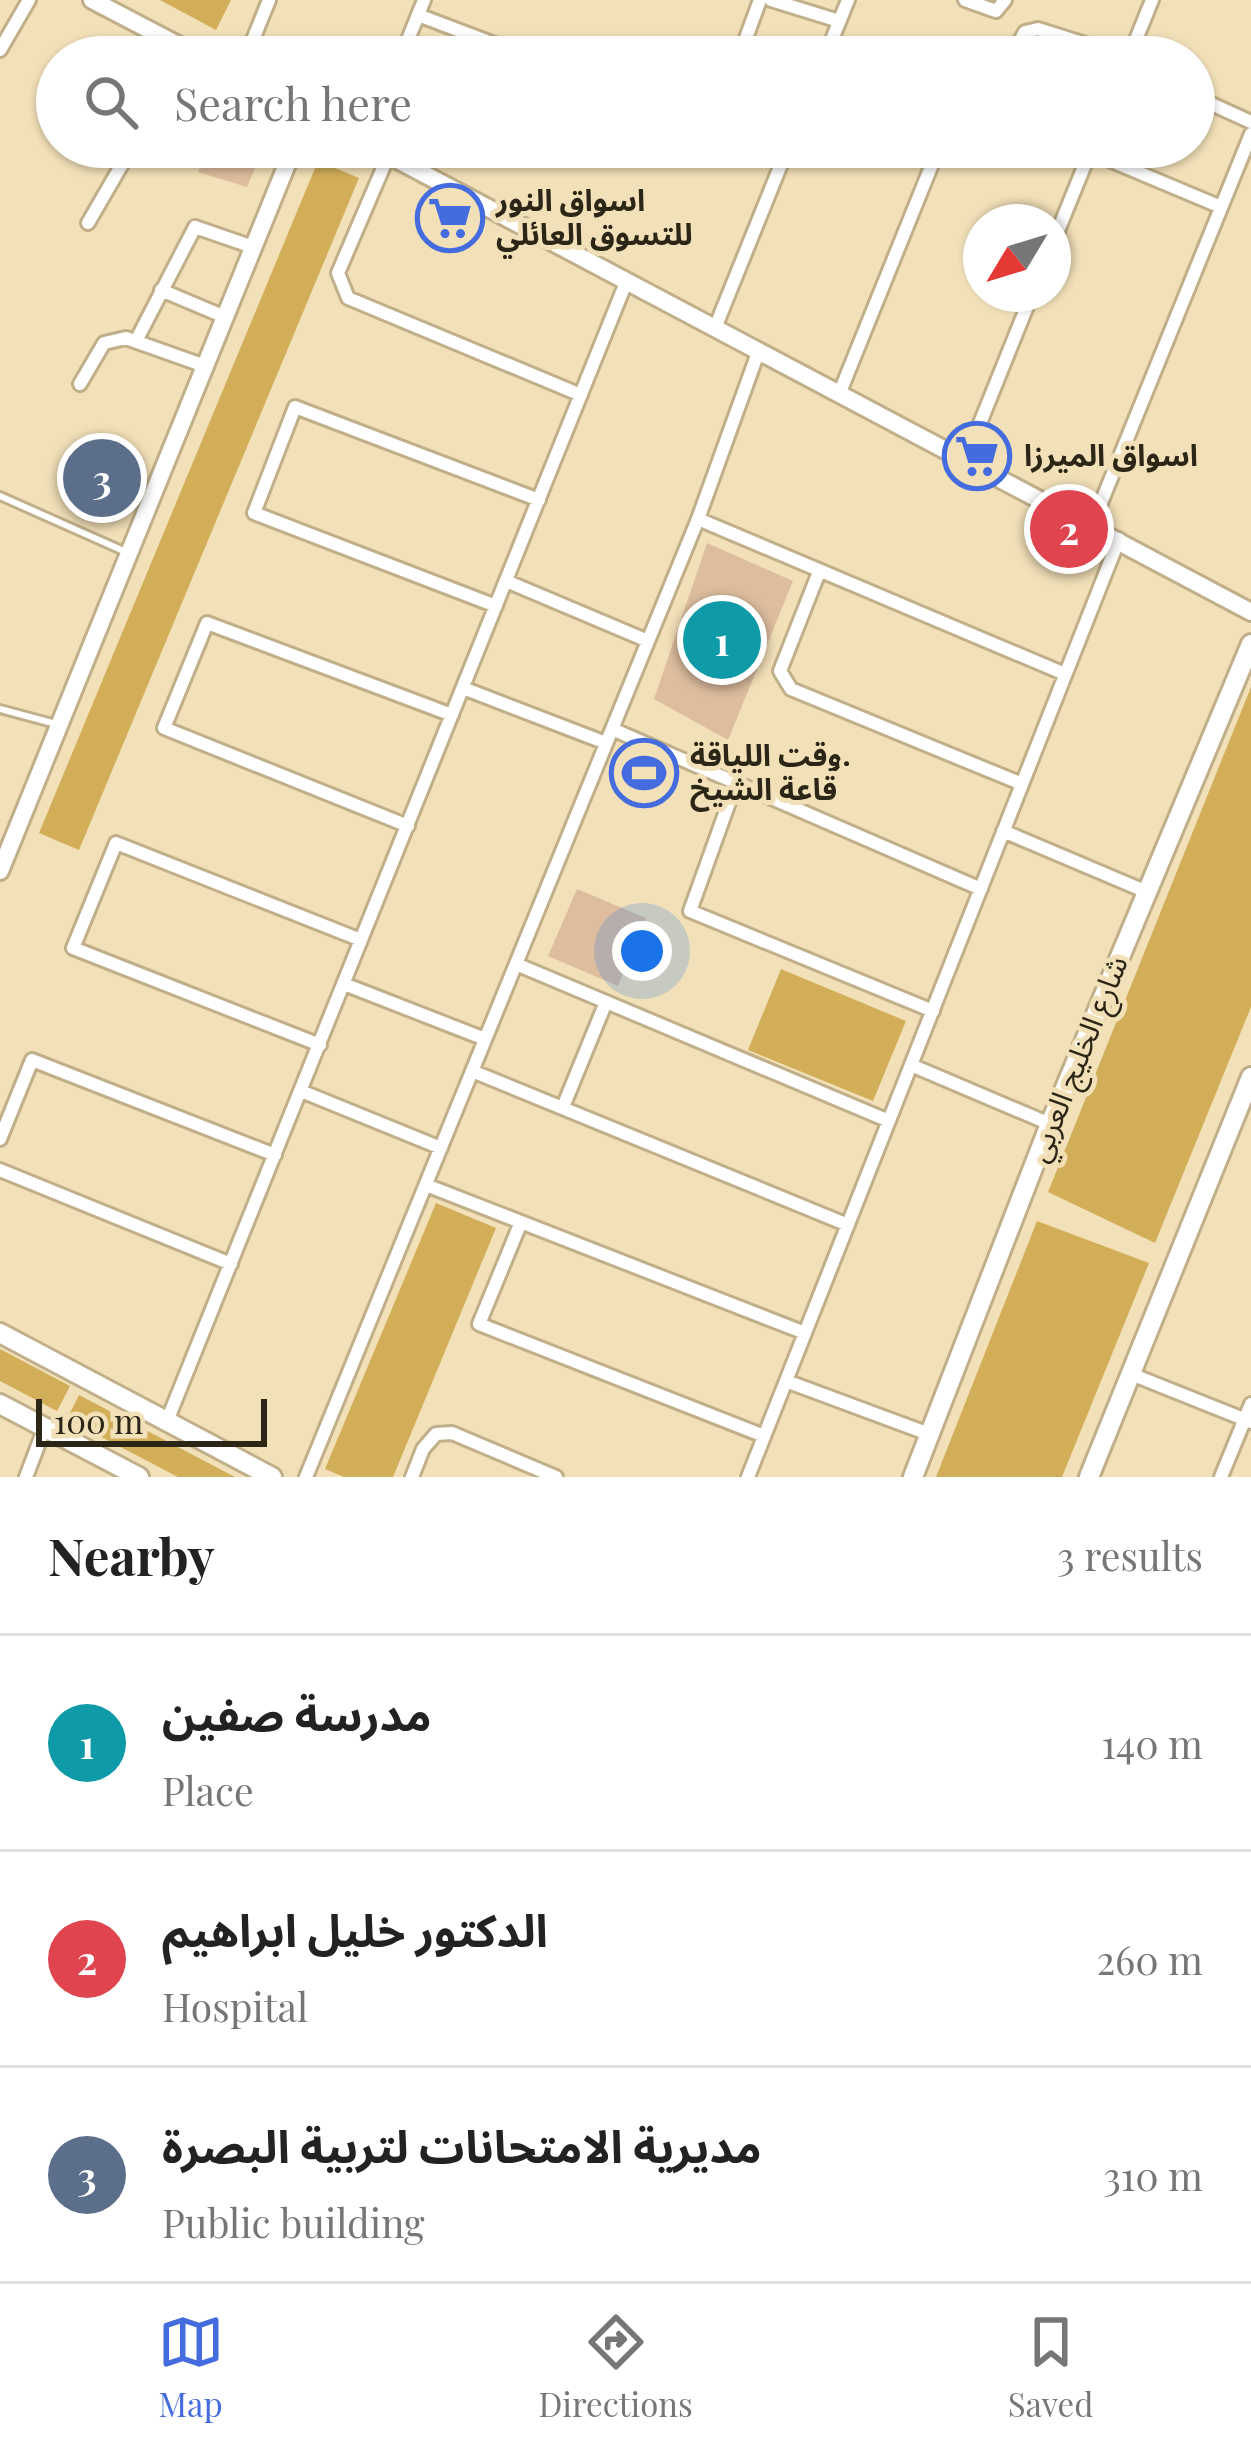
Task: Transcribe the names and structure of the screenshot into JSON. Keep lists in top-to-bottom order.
{
  "streets": {
    "main road": ["شارع الخليج العربي"]
  },
  "places": {
    "supermarket": ["اسواق النور للتسوق العائلي", "اسواق الميرزا"],
    "sports": ["وقت اللياقة. قاعة الشيخ"]
  },
  "scale_bar": "100 m",
  "north": "bottom left",
  "page": {
    "search": "Search here",
    "pins": ["3", "2", "1"],
    "scale": "100 m",
    "heading": ["Nearby", "3 results"],
    "list": [
      {
        "mark": "1",
        "name": "مدرسة صفين",
        "note": "Place",
        "value": "140 m"
      },
      {
        "mark": "2",
        "name": "الدكتور خليل ابراهيم",
        "note": "Hospital",
        "value": "260 m"
      },
      {
        "mark": "3",
        "name": "مديرية الامتحانات لتربية البصرة",
        "note": "Public building",
        "value": "310 m"
      }
    ],
    "nav": ["Map", "Directions", "Saved"]
  }
}
